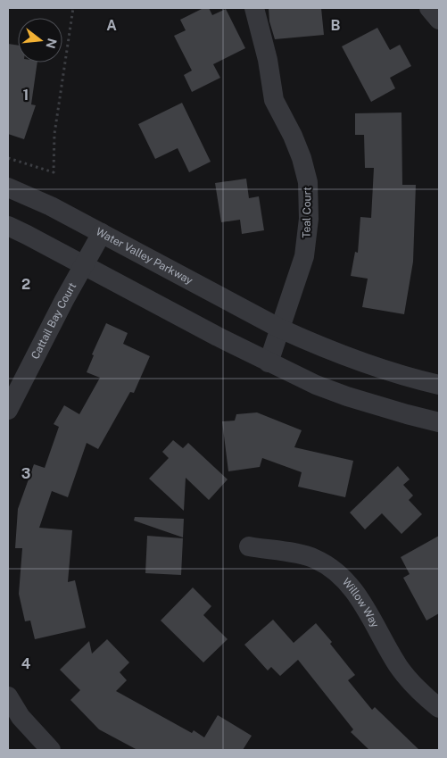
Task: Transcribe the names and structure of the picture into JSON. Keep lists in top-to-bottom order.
{
  "streets": {
    "street": [
      "Teal Court",
      "Water Valley Parkway",
      "Cattail Bay Court",
      "Willow Way"
    ]
  },
  "crossings": [
    ["Teal Court", "Water Valley Parkway"],
    ["Water Valley Parkway", "Cattail Bay Court"]
  ],
  "north": "right",
  "grid": {
    "columns": ["A", "B"],
    "rows": [
      "1",
      "2",
      "3",
      "4"
    ]
  }
}
